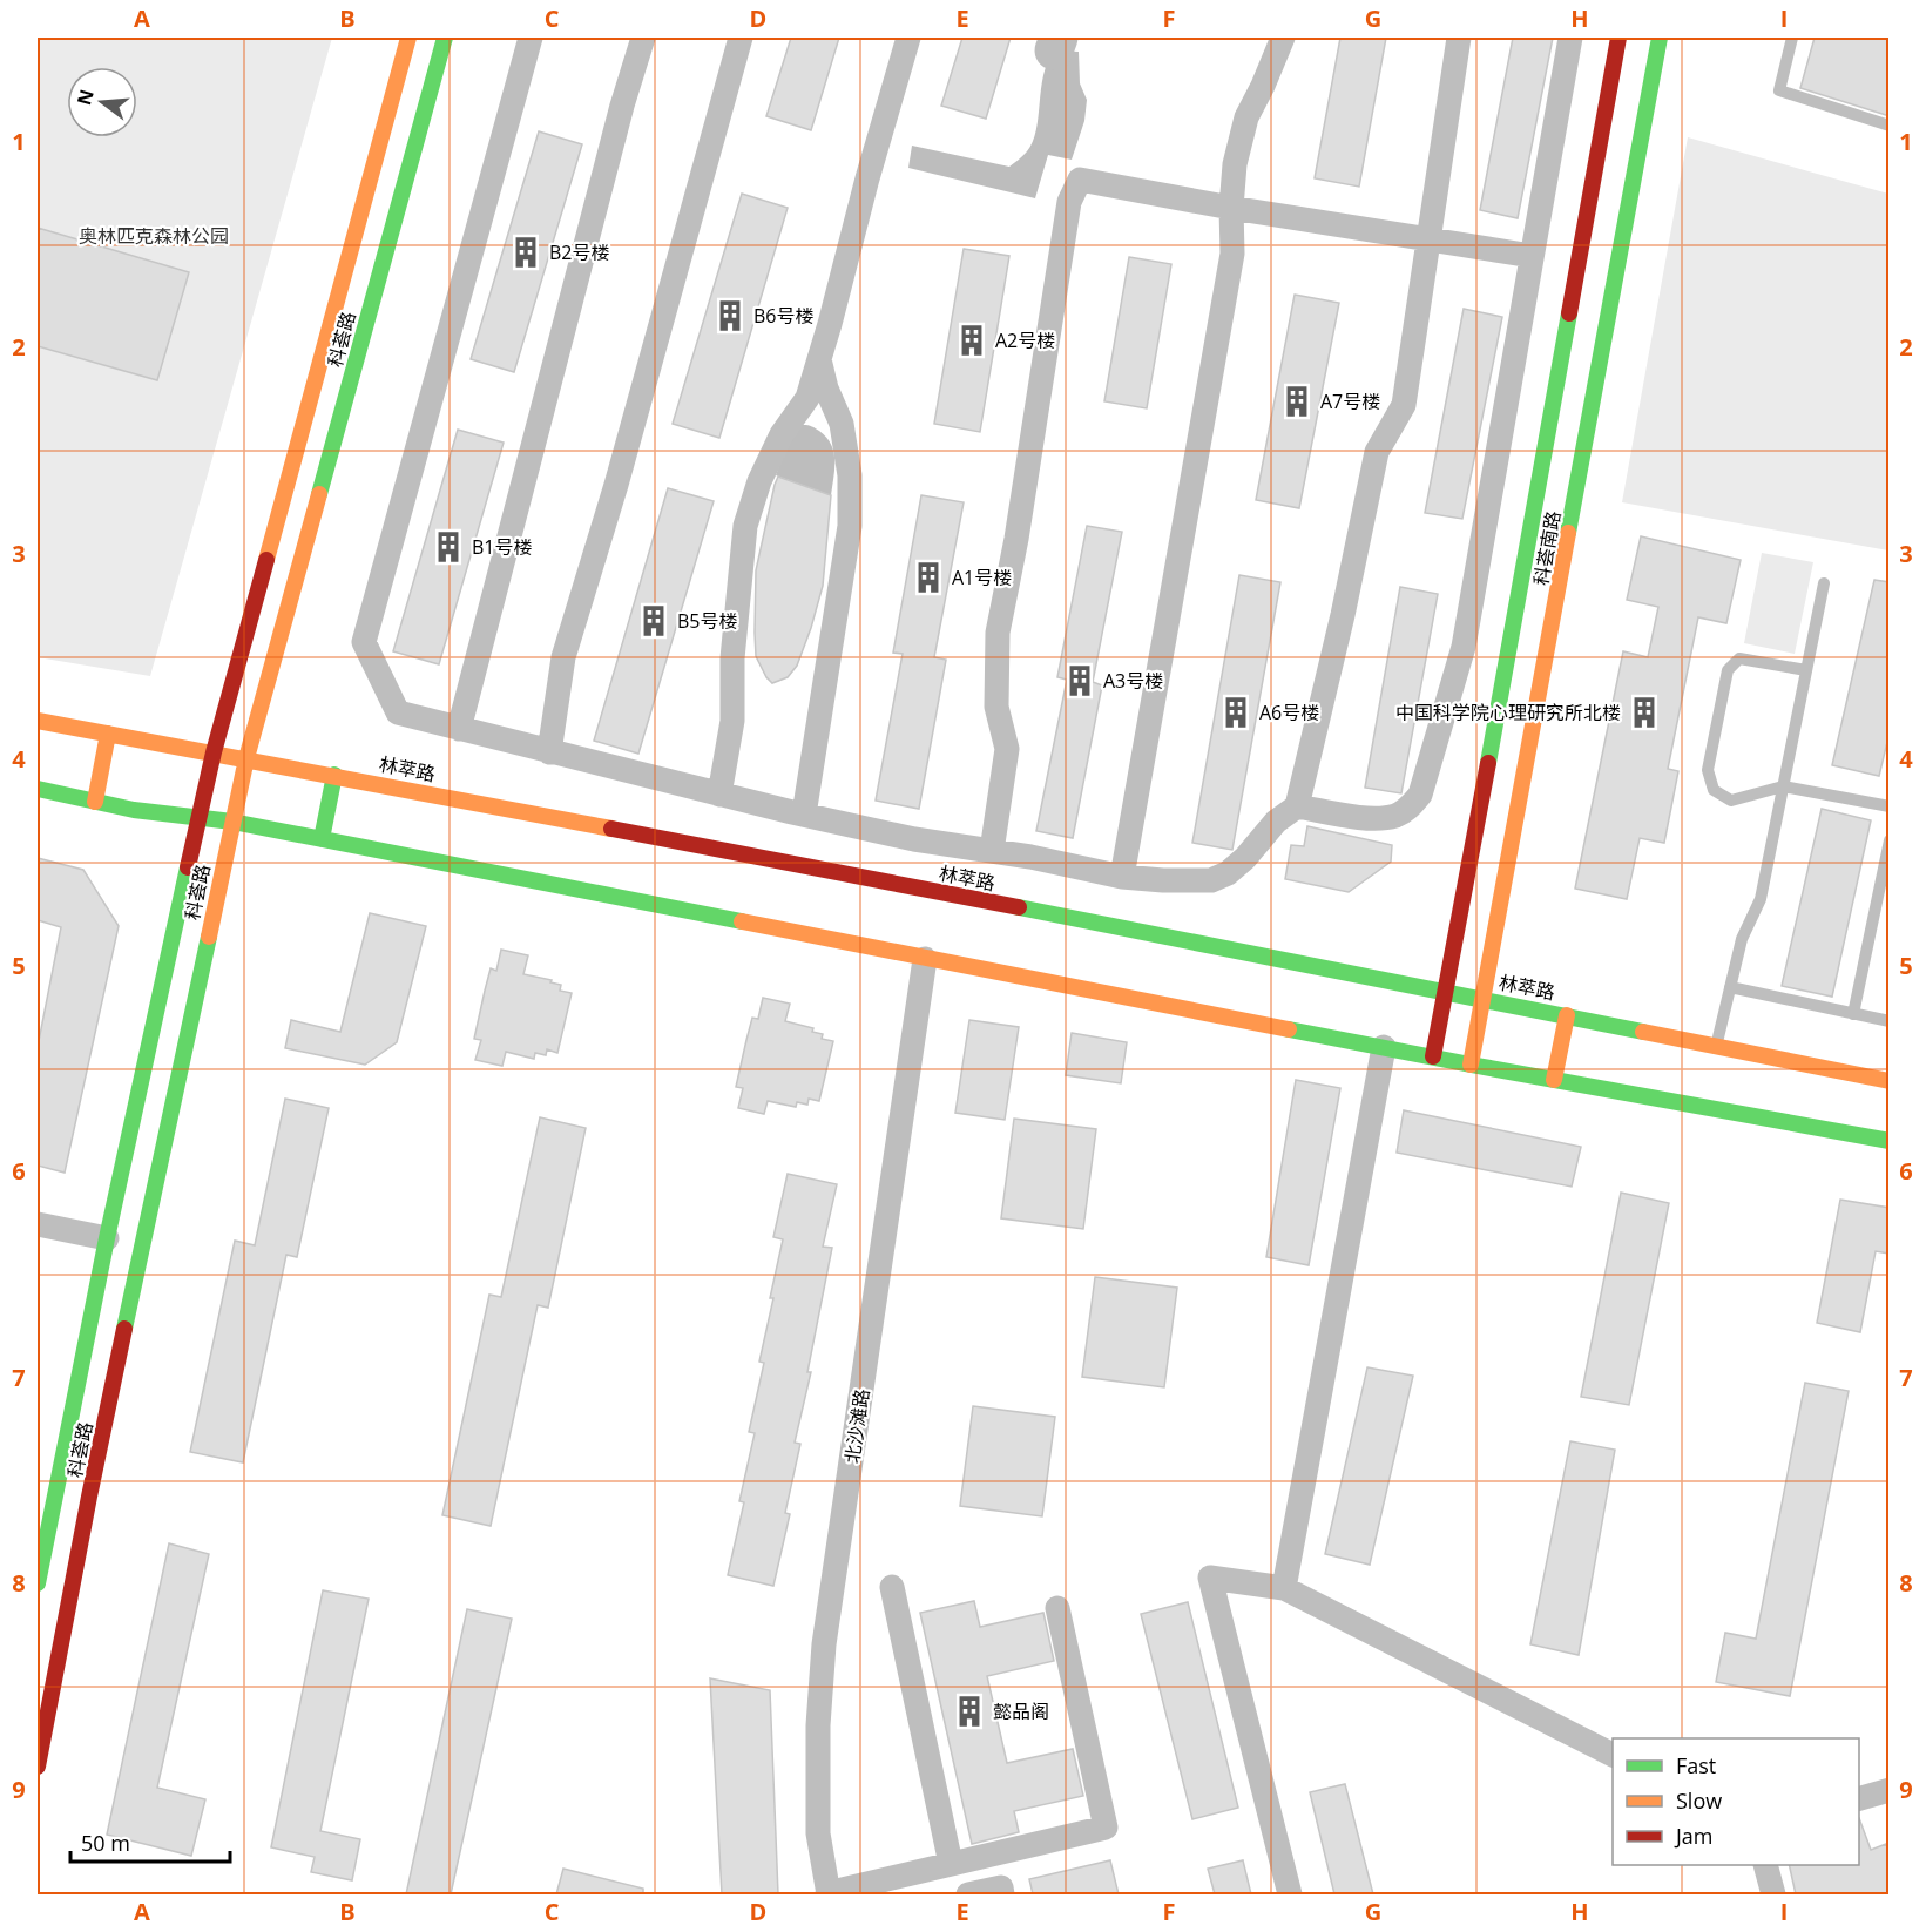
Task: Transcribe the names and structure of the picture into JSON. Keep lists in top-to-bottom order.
{
  "streets": {
    "main road": ["科荟路", "科荟南路", "林萃路"],
    "street": ["北沙滩路"]
  },
  "crossings": [
    ["科荟路", "林萃路"],
    ["科荟南路", "林萃路"]
  ],
  "parks": ["奥林匹克森林公园"],
  "places": {
    "building": [
      "B2号楼",
      "B6号楼",
      "A2号楼",
      "A7号楼",
      "B1号楼",
      "A1号楼",
      "B5号楼",
      "A3号楼",
      "A6号楼",
      "中国科学院心理研究所北楼",
      "懿品阁"
    ]
  },
  "legend": ["Fast", "Slow", "Jam"],
  "scale_bar": "50 m",
  "north": "left",
  "grid": {
    "columns": [
      "A",
      "B",
      "C",
      "D",
      "E",
      "F",
      "G",
      "H",
      "I"
    ],
    "rows": [
      "1",
      "2",
      "3",
      "4",
      "5",
      "6",
      "7",
      "8",
      "9"
    ]
  }
}
